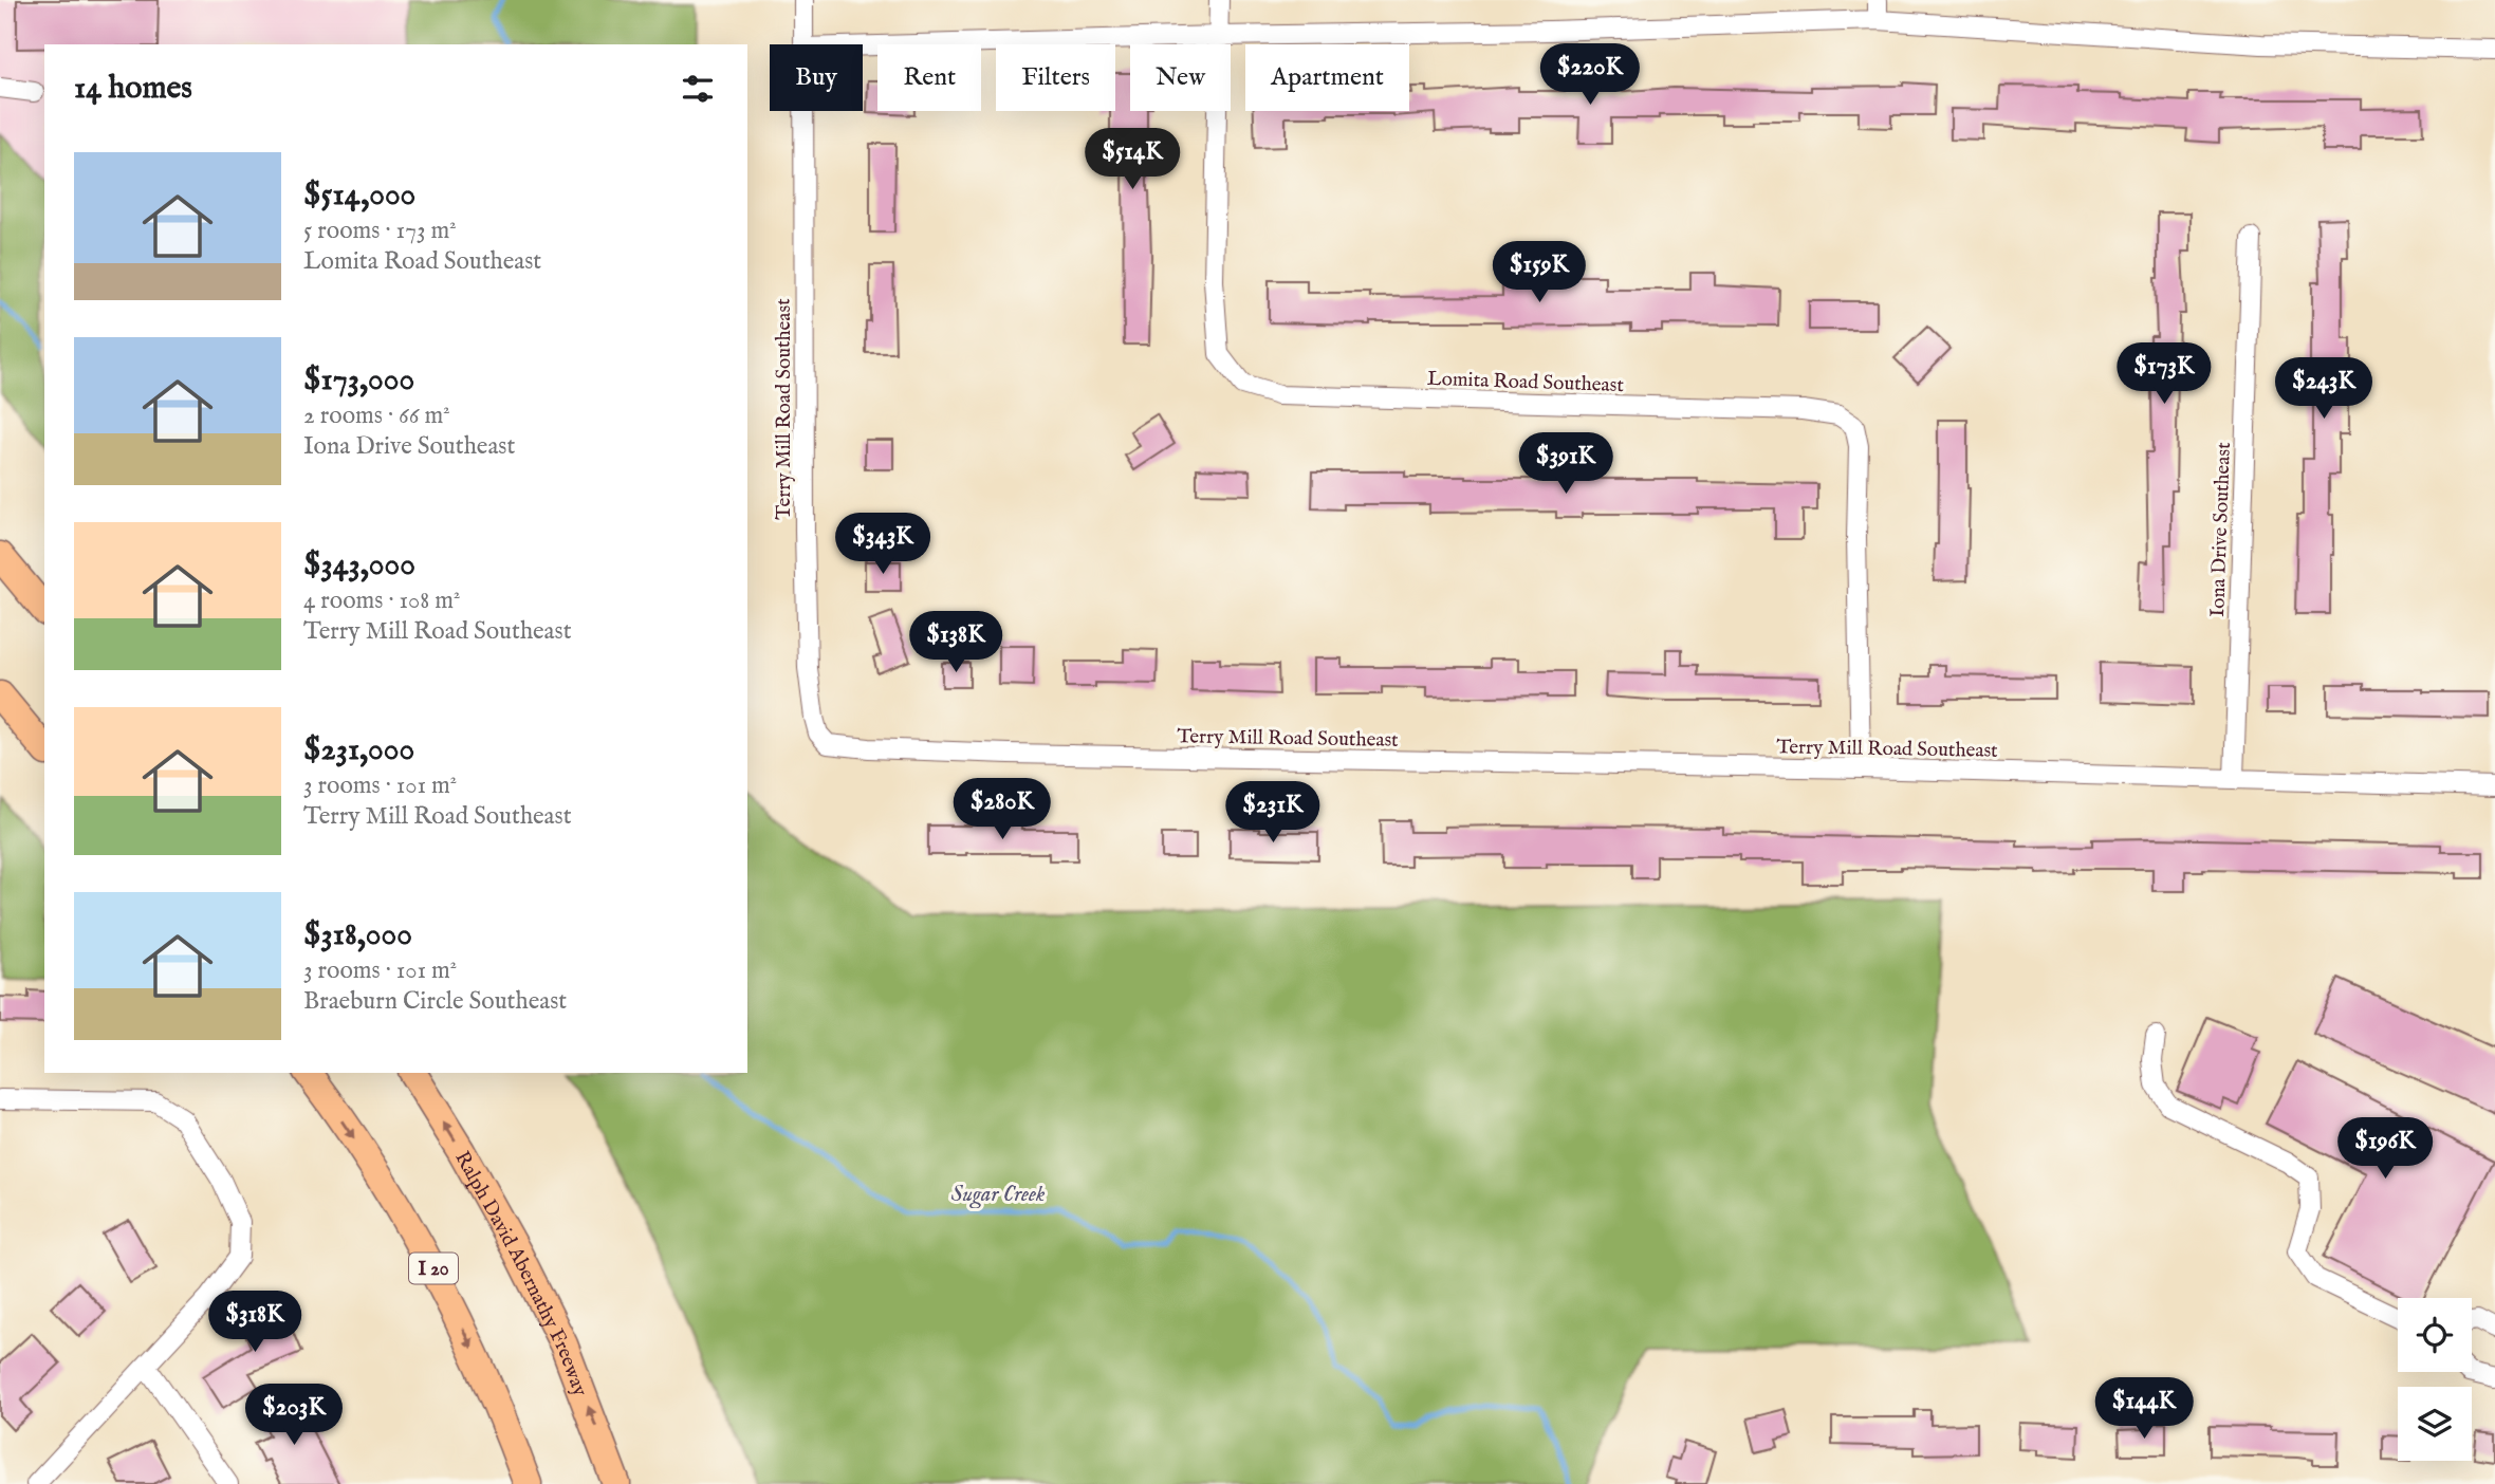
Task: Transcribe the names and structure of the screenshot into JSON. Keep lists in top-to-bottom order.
{
  "streets": {
    "highway": ["I 20", "Ralph David Abernathy Freeway"],
    "street": ["Lomita Road Southeast", "Terry Mill Road Southeast", "Iona Drive Southeast"]
  },
  "crossings": [
    ["Lomita Road Southeast", "Terry Mill Road Southeast"],
    ["Terry Mill Road Southeast", "Iona Drive Southeast"]
  ],
  "water": ["Sugar Creek"],
  "page": {
    "price": [
      "$220K",
      "$514K",
      "$159K",
      "$173K",
      "$243K",
      "$391K",
      "$343K",
      "$138K",
      "$280K",
      "$231K",
      "$196K",
      "$318K",
      "$144K",
      "$203K"
    ],
    "chip": [
      "Buy",
      "Rent",
      "Filters",
      "New",
      "Apartment"
    ],
    "heading": "14 homes",
    "list": [
      {
        "name": "$514,000",
        "note": "5 rooms · 173 m² · Lomita Road Southeast"
      },
      {
        "name": "$173,000",
        "note": "2 rooms · 66 m² · Iona Drive Southeast"
      },
      {
        "name": "$343,000",
        "note": "4 rooms · 108 m² · Terry Mill Road Southeast"
      },
      {
        "name": "$231,000",
        "note": "3 rooms · 101 m² · Terry Mill Road Southeast"
      },
      {
        "name": "$318,000",
        "note": "3 rooms · 101 m² · Braeburn Circle Southeast"
      }
    ]
  }
}
